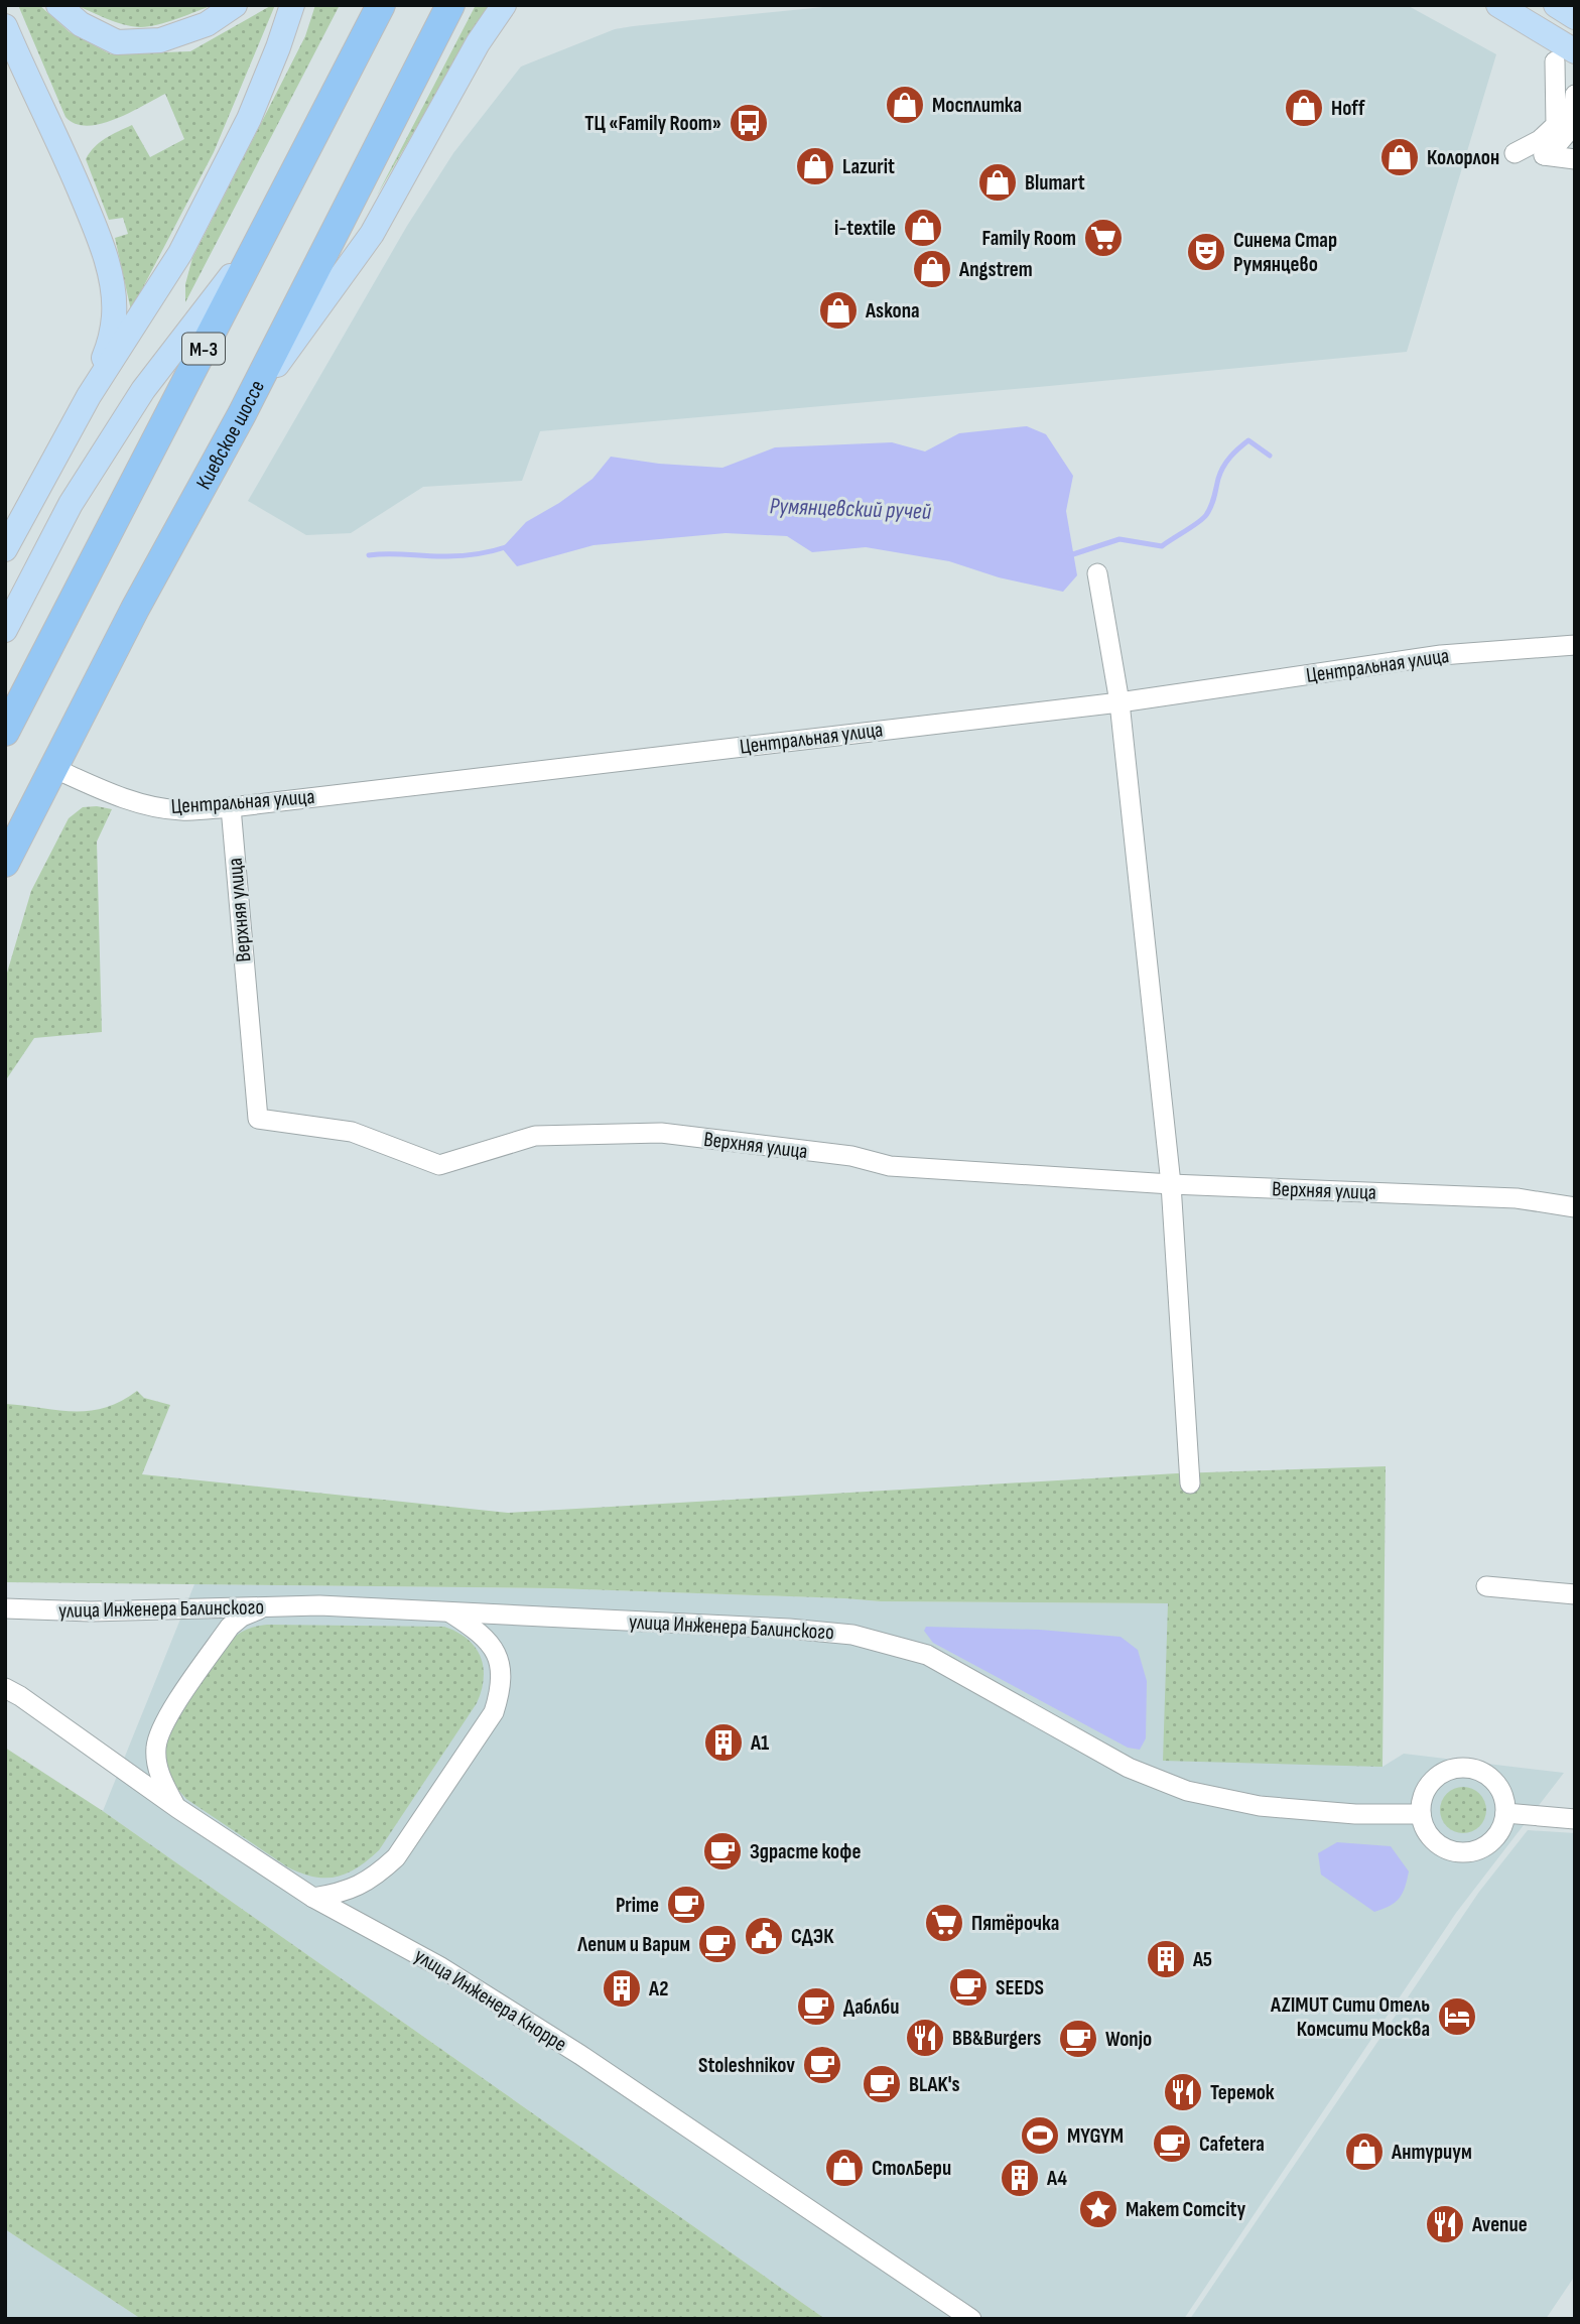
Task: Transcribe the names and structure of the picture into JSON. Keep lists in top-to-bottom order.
{
  "streets": {
    "highway": ["М-3", "Киевское шоссе"],
    "street": [
      "Центральная улица",
      "Верхняя улица",
      "улица Инженера Балинского",
      "улица Инженера Кнорре"
    ]
  },
  "crossings": [
    ["Киевское шоссе", "Центральная улица"],
    ["Центральная улица", "Верхняя улица"]
  ],
  "water": ["Румянцевский ручей"],
  "places": {
    "shop": [
      "Мосплитка",
      "Hoff",
      "Колорлон",
      "Lazurit",
      "Blumart",
      "i-textile",
      "Angstrem",
      "Askona",
      "Антуриум",
      "СтолБери"
    ],
    "bus stop": ["ТЦ «Family Room»"],
    "supermarket": ["Family Room", "Пятёрочка"],
    "theatre": ["Синема Стар Румянцево"],
    "building": [
      "А1",
      "А5",
      "А2",
      "А4"
    ],
    "cafe": [
      "Здрасте кофе",
      "Prime",
      "Лепим и Варим",
      "SEEDS",
      "Даблби",
      "Wonjo",
      "Stoleshnikov",
      "BLAK's",
      "Cafetera"
    ],
    "public building": ["СДЭК"],
    "hotel": ["AZIMUT Сити Отель Комсити Москва"],
    "restaurant": ["BB&Burgers", "Теремок", "Avenue"],
    "sports": ["MYGYM"],
    "place": ["Макет Comcity"]
  }
}
